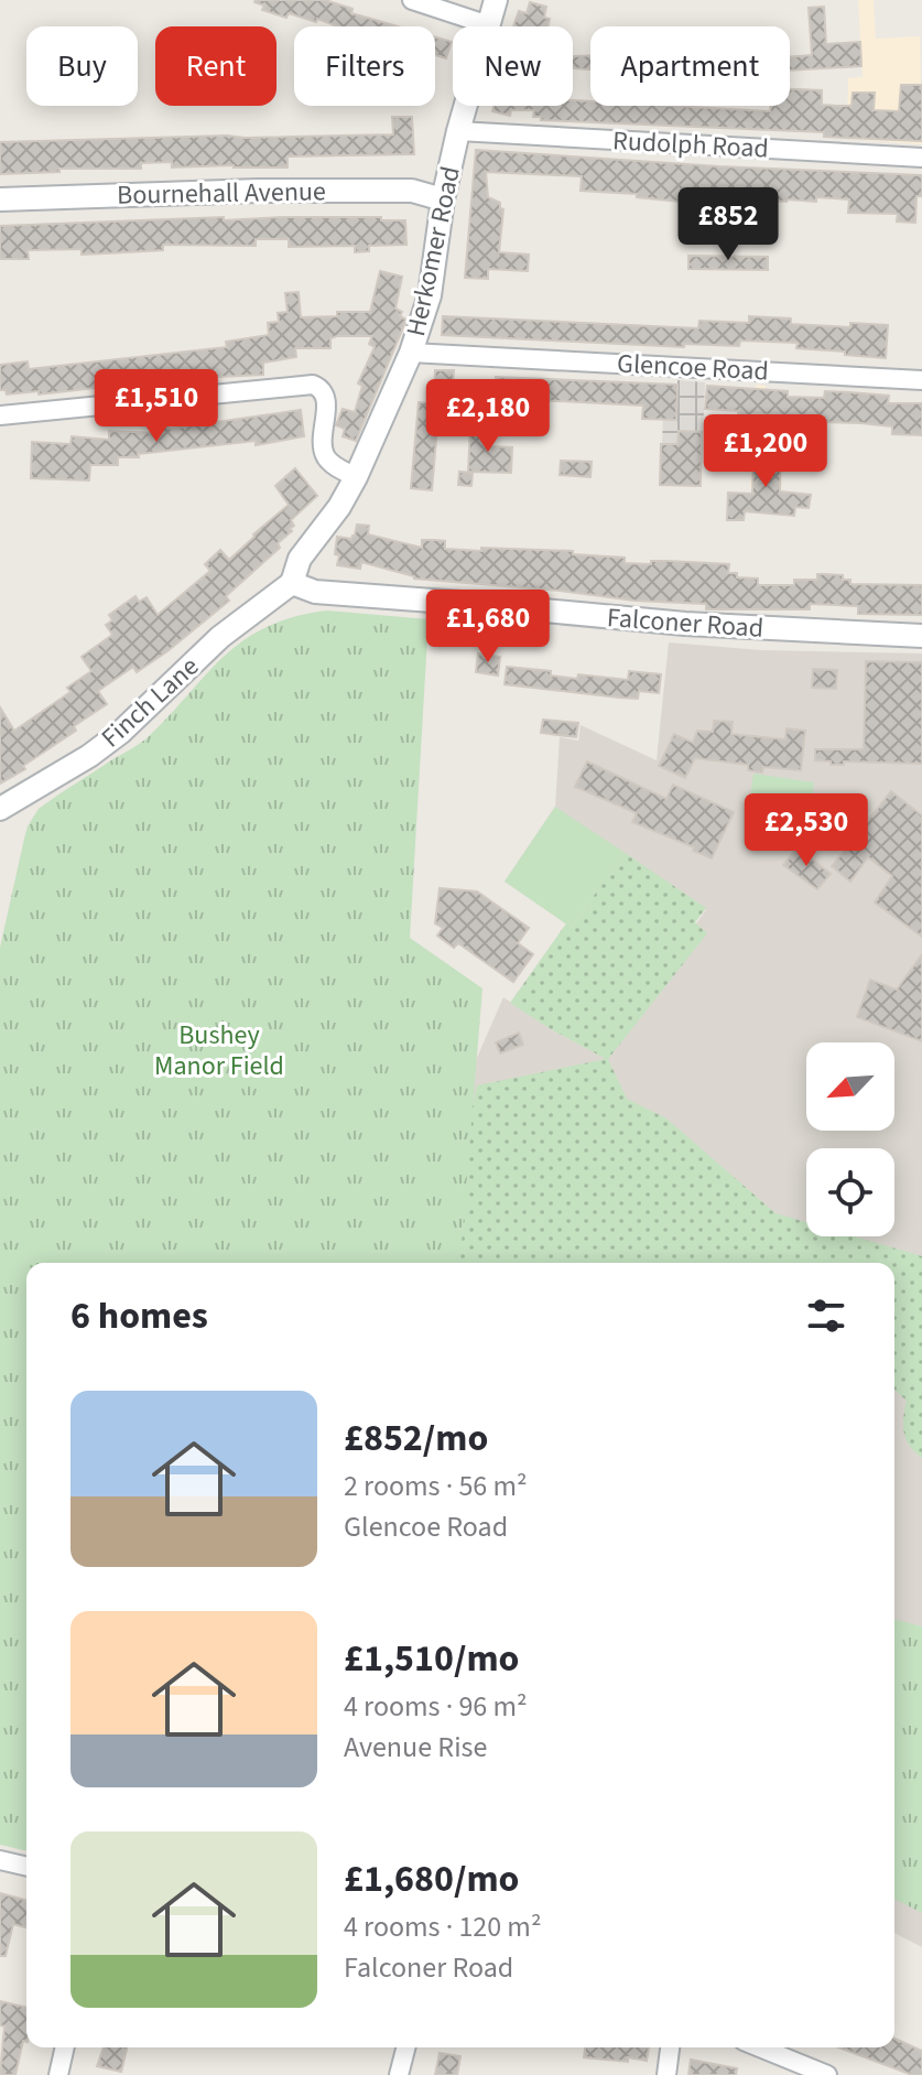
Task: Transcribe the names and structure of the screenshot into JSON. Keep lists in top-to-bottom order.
{
  "streets": {
    "street": [
      "Rudolph Road",
      "Bournehall Avenue",
      "Herkomer Road",
      "Glencoe Road",
      "Falconer Road",
      "Finch Lane"
    ]
  },
  "crossings": [
    ["Rudolph Road", "Herkomer Road"],
    ["Bournehall Avenue", "Herkomer Road"],
    ["Herkomer Road", "Glencoe Road"],
    ["Herkomer Road", "Falconer Road"],
    ["Herkomer Road", "Finch Lane"],
    ["Falconer Road", "Finch Lane"]
  ],
  "parks": ["Bushey Manor Field"],
  "north": "bottom left",
  "page": {
    "chip": [
      "Buy",
      "Rent",
      "Filters",
      "New",
      "Apartment"
    ],
    "price": [
      "£852",
      "£1,510",
      "£2,180",
      "£1,200",
      "£1,680",
      "£2,530"
    ],
    "heading": "6 homes",
    "list": [
      {
        "name": "£852/mo",
        "note": "2 rooms · 56 m² · Glencoe Road"
      },
      {
        "name": "£1,510/mo",
        "note": "4 rooms · 96 m² · Avenue Rise"
      },
      {
        "name": "£1,680/mo",
        "note": "4 rooms · 120 m² · Falconer Road"
      }
    ]
  }
}
